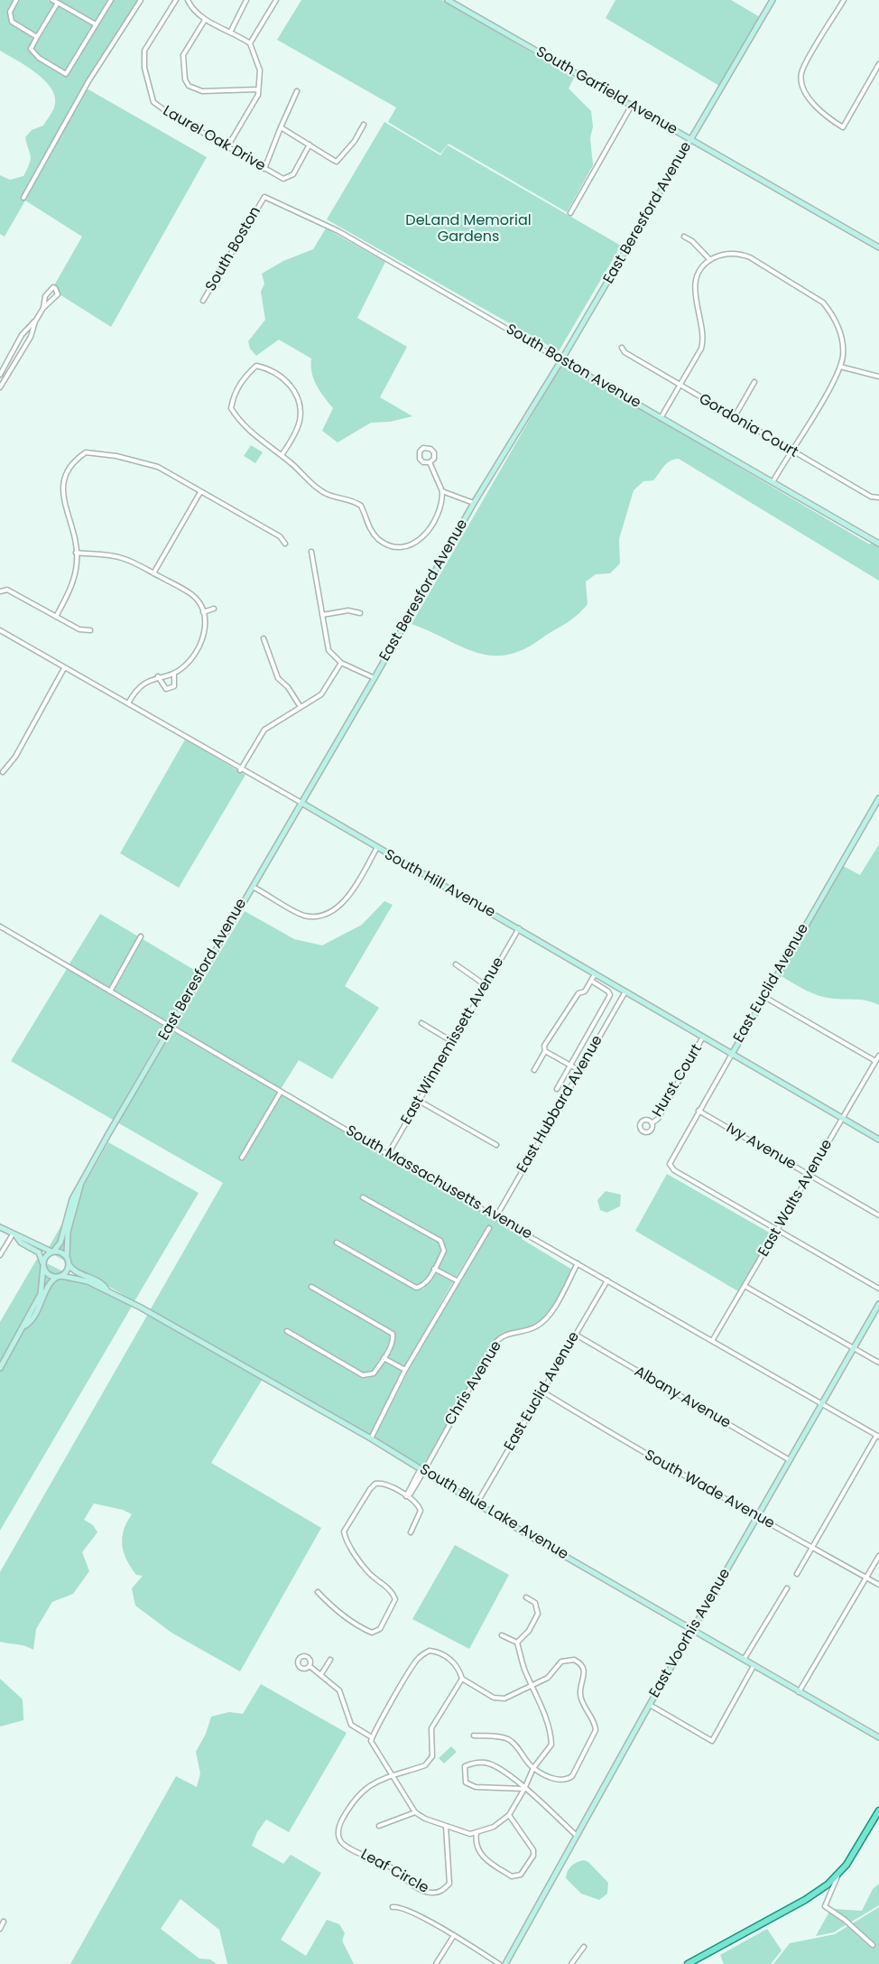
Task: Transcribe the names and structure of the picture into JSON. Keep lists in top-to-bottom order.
{
  "streets": {
    "street": [
      "South Garfield Avenue",
      "Laurel Oak Drive",
      "East Beresford Avenue",
      "South Boston",
      "South Boston Avenue",
      "Gordonia Court",
      "South Hill Avenue",
      "East Euclid Avenue",
      "East Winnemissett Avenue",
      "Hurst Court",
      "East Hubbard Avenue",
      "Ivy Avenue",
      "South Massachusetts Avenue",
      "East Walts Avenue",
      "Chris Avenue",
      "Albany Avenue",
      "South Wade Avenue",
      "South Blue Lake Avenue",
      "East Voorhis Avenue",
      "Leaf Circle"
    ]
  },
  "crossings": [
    ["South Garfield Avenue", "East Beresford Avenue"],
    ["East Beresford Avenue", "South Boston Avenue"],
    ["East Beresford Avenue", "South Hill Avenue"],
    ["East Beresford Avenue", "South Massachusetts Avenue"],
    ["East Beresford Avenue", "South Blue Lake Avenue"],
    ["South Boston", "South Boston Avenue"],
    ["South Hill Avenue", "East Euclid Avenue"],
    ["South Hill Avenue", "East Winnemissett Avenue"],
    ["South Hill Avenue", "Hurst Court"],
    ["South Hill Avenue", "East Hubbard Avenue"],
    ["South Hill Avenue", "East Walts Avenue"],
    ["East Euclid Avenue", "Ivy Avenue"],
    ["East Euclid Avenue", "South Massachusetts Avenue"],
    ["East Euclid Avenue", "East Walts Avenue"],
    ["East Euclid Avenue", "Albany Avenue"],
    ["East Euclid Avenue", "South Wade Avenue"],
    ["East Euclid Avenue", "South Blue Lake Avenue"],
    ["East Winnemissett Avenue", "South Massachusetts Avenue"],
    ["East Hubbard Avenue", "South Massachusetts Avenue"],
    ["Ivy Avenue", "East Walts Avenue"],
    ["South Massachusetts Avenue", "East Walts Avenue"],
    ["South Massachusetts Avenue", "Chris Avenue"],
    ["South Massachusetts Avenue", "East Voorhis Avenue"],
    ["Chris Avenue", "South Blue Lake Avenue"],
    ["Albany Avenue", "East Voorhis Avenue"],
    ["South Wade Avenue", "East Voorhis Avenue"],
    ["South Blue Lake Avenue", "East Voorhis Avenue"]
  ],
  "parks": ["DeLand Memorial Gardens"]
}
